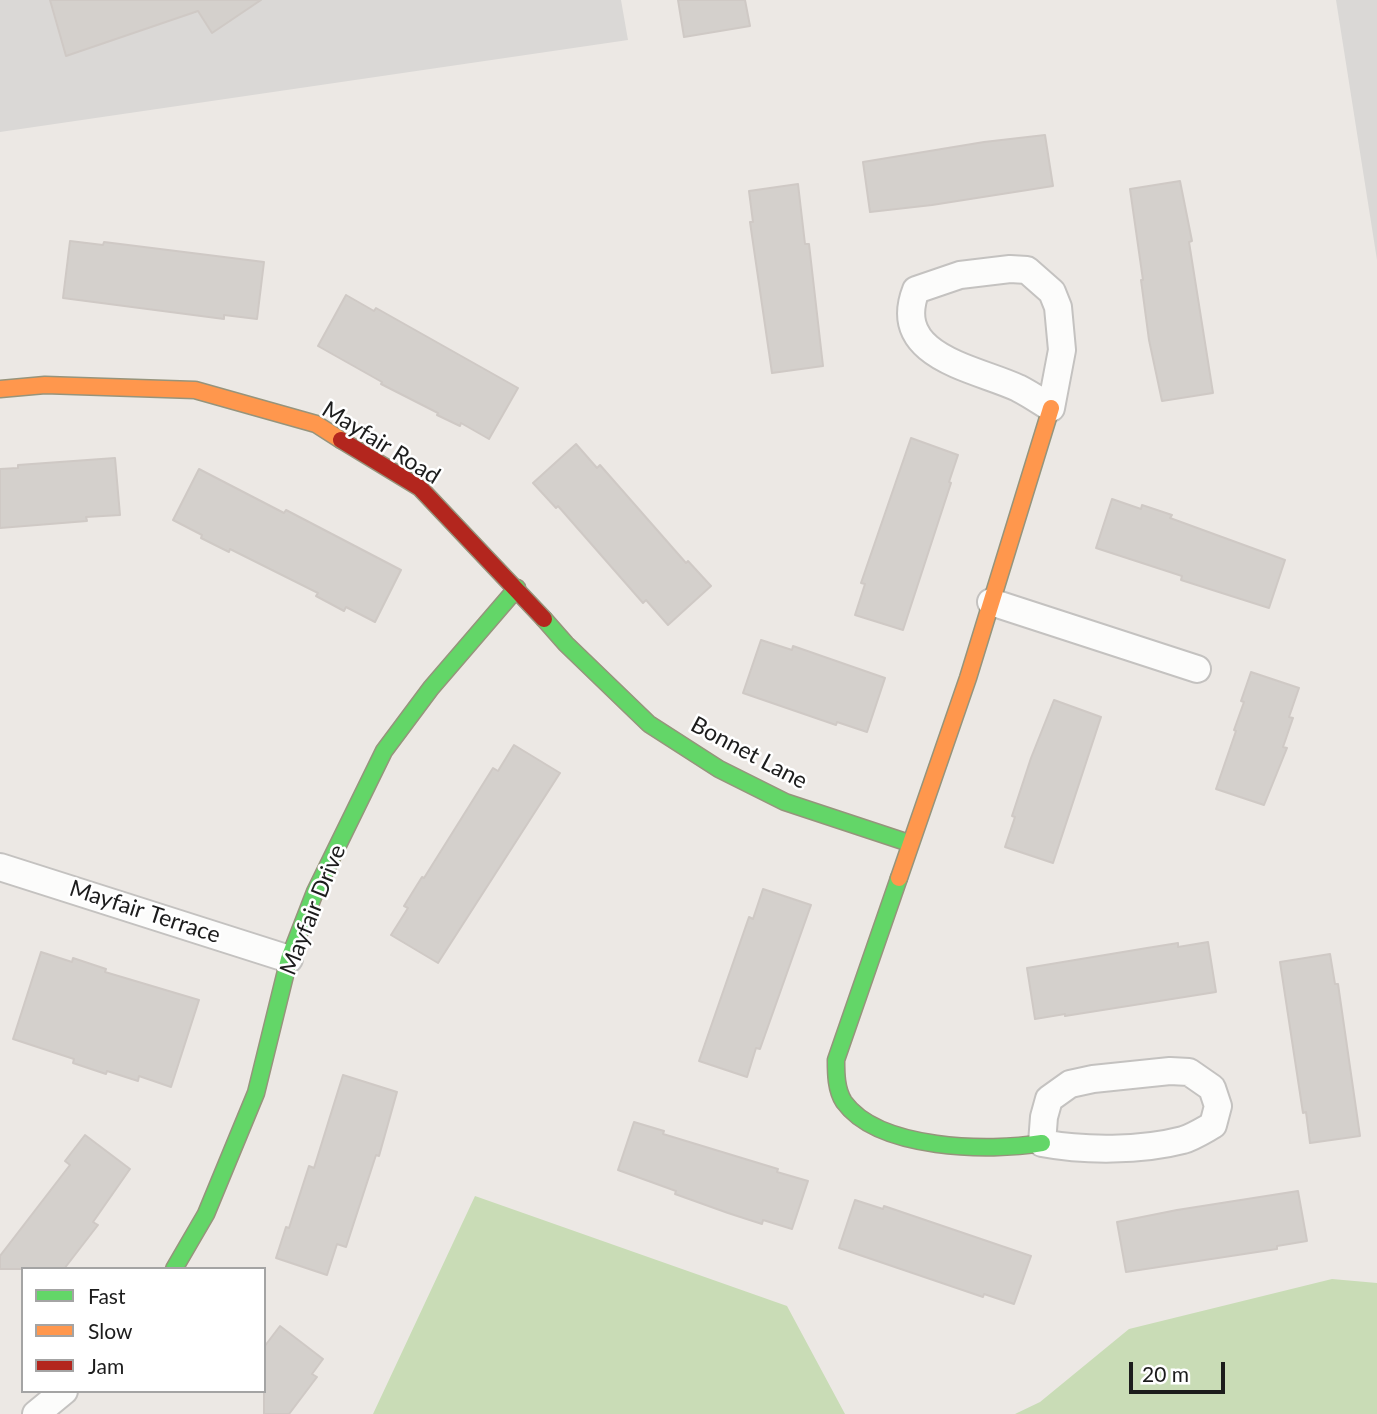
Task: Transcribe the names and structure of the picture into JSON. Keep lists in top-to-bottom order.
{
  "streets": {
    "street": [
      "Mayfair Road",
      "Bonnet Lane",
      "Mayfair Drive",
      "Mayfair Terrace"
    ]
  },
  "crossings": [
    ["Mayfair Road", "Bonnet Lane"],
    ["Mayfair Road", "Mayfair Drive"],
    ["Mayfair Drive", "Mayfair Terrace"]
  ],
  "legend": ["Fast", "Slow", "Jam"],
  "scale_bar": "20 m"
}
